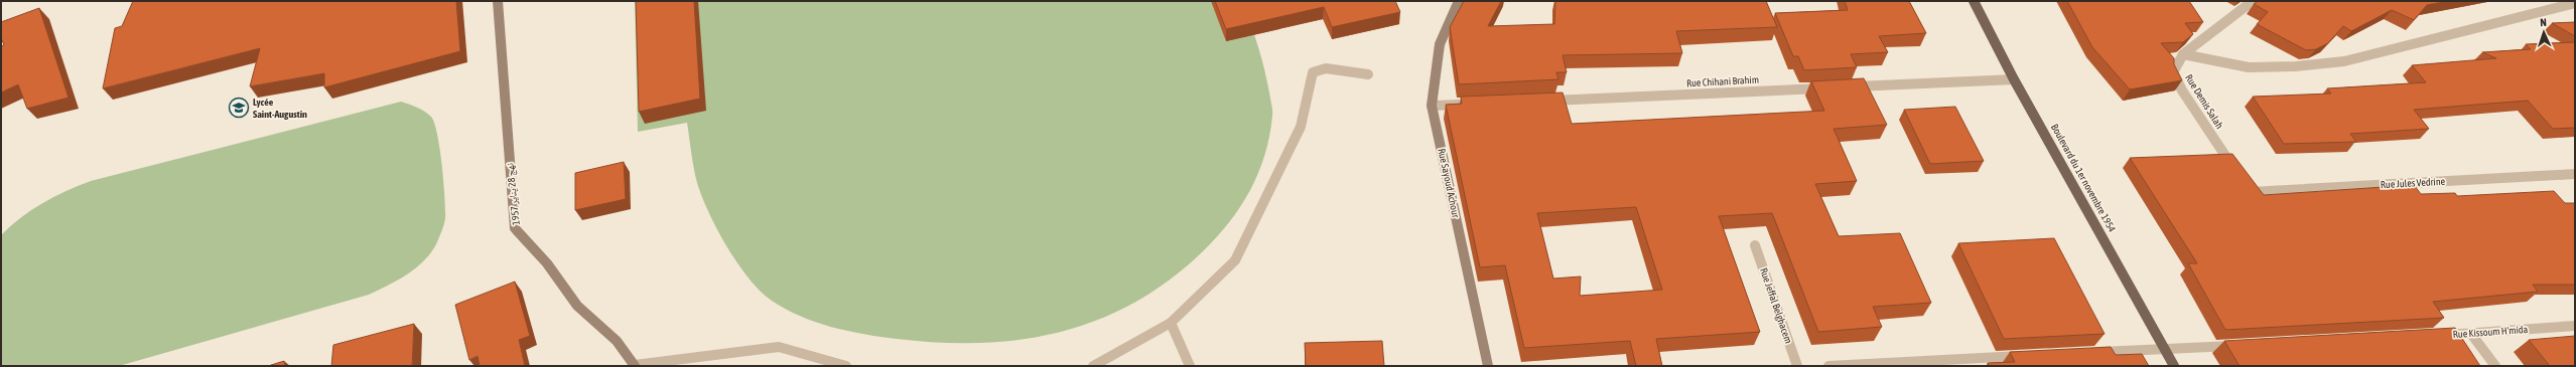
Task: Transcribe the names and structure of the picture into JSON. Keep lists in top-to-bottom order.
{
  "streets": {
    "main road": ["Boulevard du 1er novembre 1954"],
    "street": [
      "Rue Chihani Brahim",
      "Rue Demis Salah",
      "Rue Sayoud Achour",
      "Rue Jules Vedrine",
      "نهج 28 يناير 1957",
      "Rue Jeffal Belghacem",
      "Rue Kissoum H'mida"
    ]
  },
  "crossings": [
    ["Rue Demis Salah", "Rue Jules Vedrine"]
  ],
  "places": {
    "school or university": ["Lycée Saint-Augustin"]
  },
  "north": "top"
}
